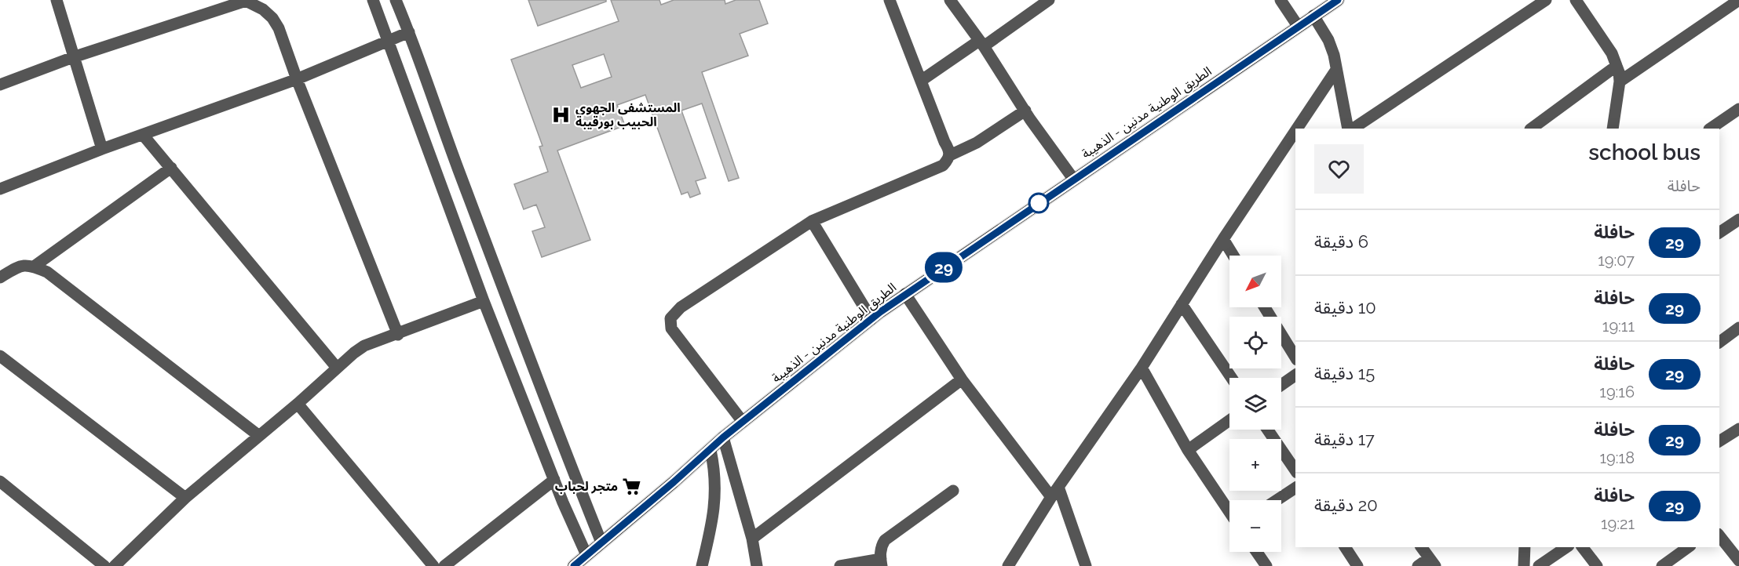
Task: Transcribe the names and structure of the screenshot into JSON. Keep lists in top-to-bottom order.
{
  "streets": {
    "main road": ["الطريق الوطنية مدنين - الذهيبة"]
  },
  "places": {
    "hospital": ["المستشفى الجهوي الحبيب بورقيبة"],
    "supermarket": ["متجر لحباب"]
  },
  "lines": ["bus line 29"],
  "north": "bottom left",
  "page": {
    "on_map": "29",
    "heading": ["school bus", "حافلة"],
    "list": [
      {
        "mark": "29",
        "name": "حافلة",
        "note": "19:07",
        "value": "6 دقيقة"
      },
      {
        "mark": "29",
        "name": "حافلة",
        "note": "19:11",
        "value": "10 دقيقة"
      },
      {
        "mark": "29",
        "name": "حافلة",
        "note": "19:16",
        "value": "15 دقيقة"
      },
      {
        "mark": "29",
        "name": "حافلة",
        "note": "19:18",
        "value": "17 دقيقة"
      },
      {
        "mark": "29",
        "name": "حافلة",
        "note": "19:21",
        "value": "20 دقيقة"
      }
    ],
    "map_buttons": ["+", "−"]
  }
}
